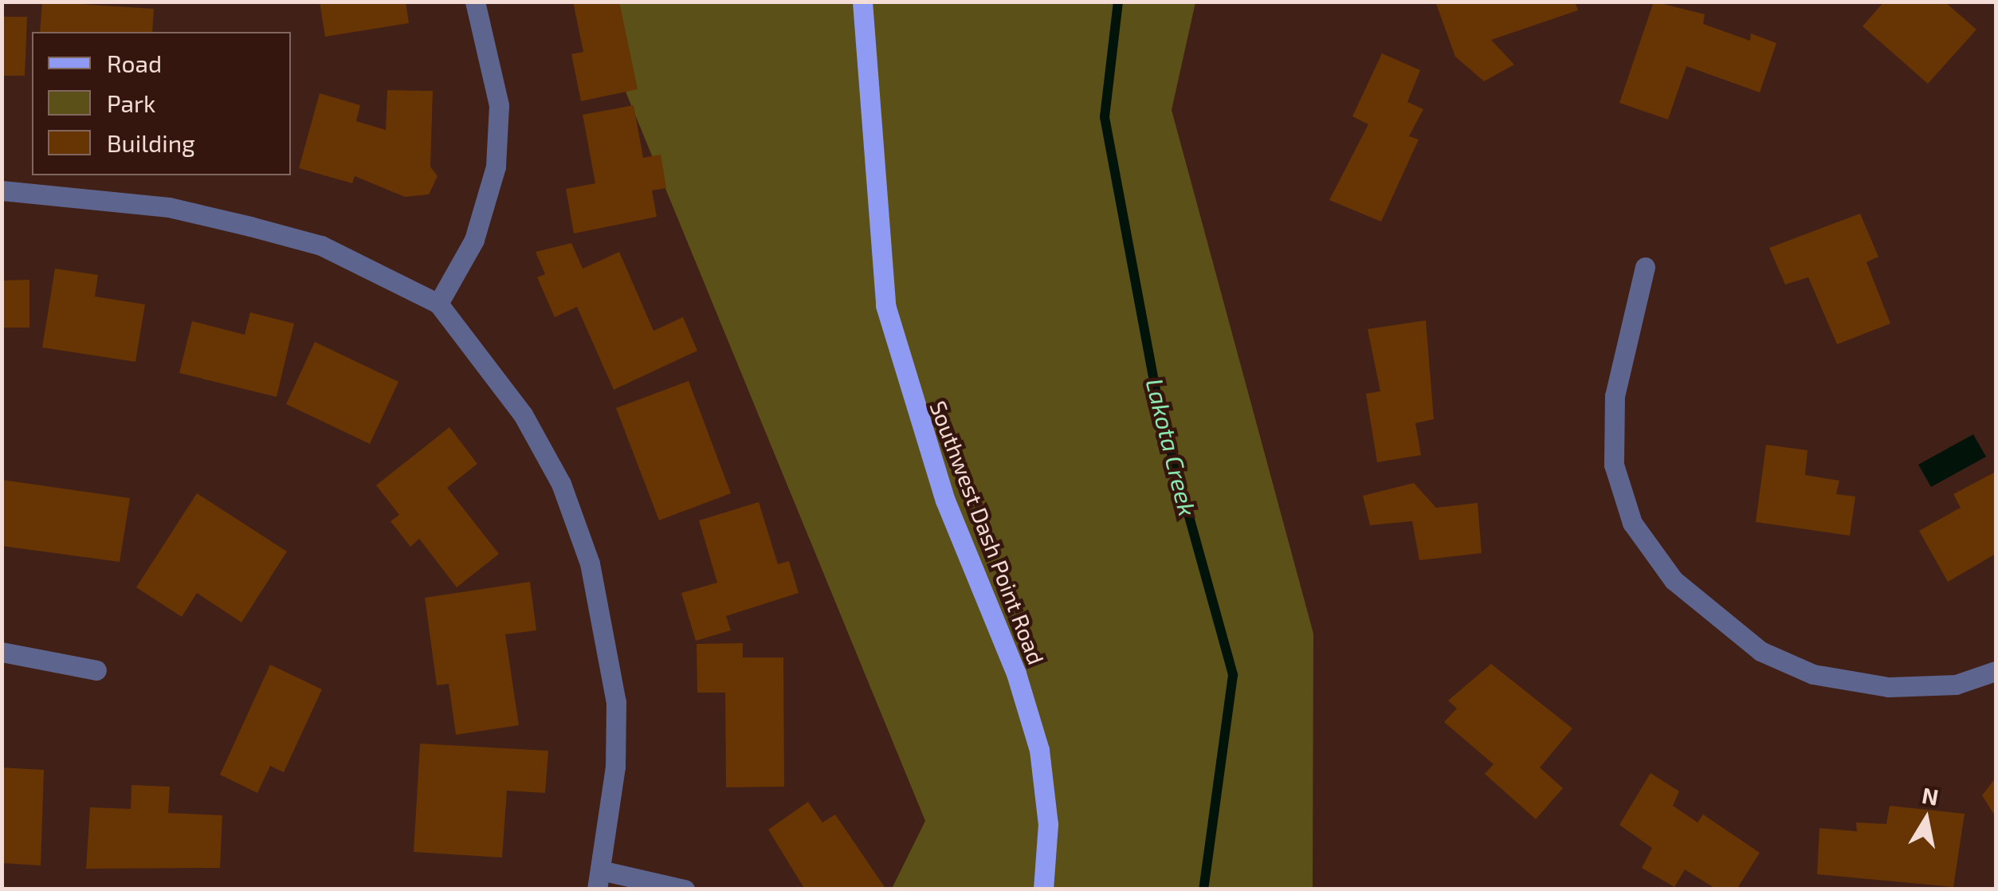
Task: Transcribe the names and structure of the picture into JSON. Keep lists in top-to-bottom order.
{
  "streets": {
    "main road": ["Southwest Dash Point Road"]
  },
  "water": ["Lakota Creek"],
  "legend": ["Road", "Park", "Building"],
  "north": "top"
}
